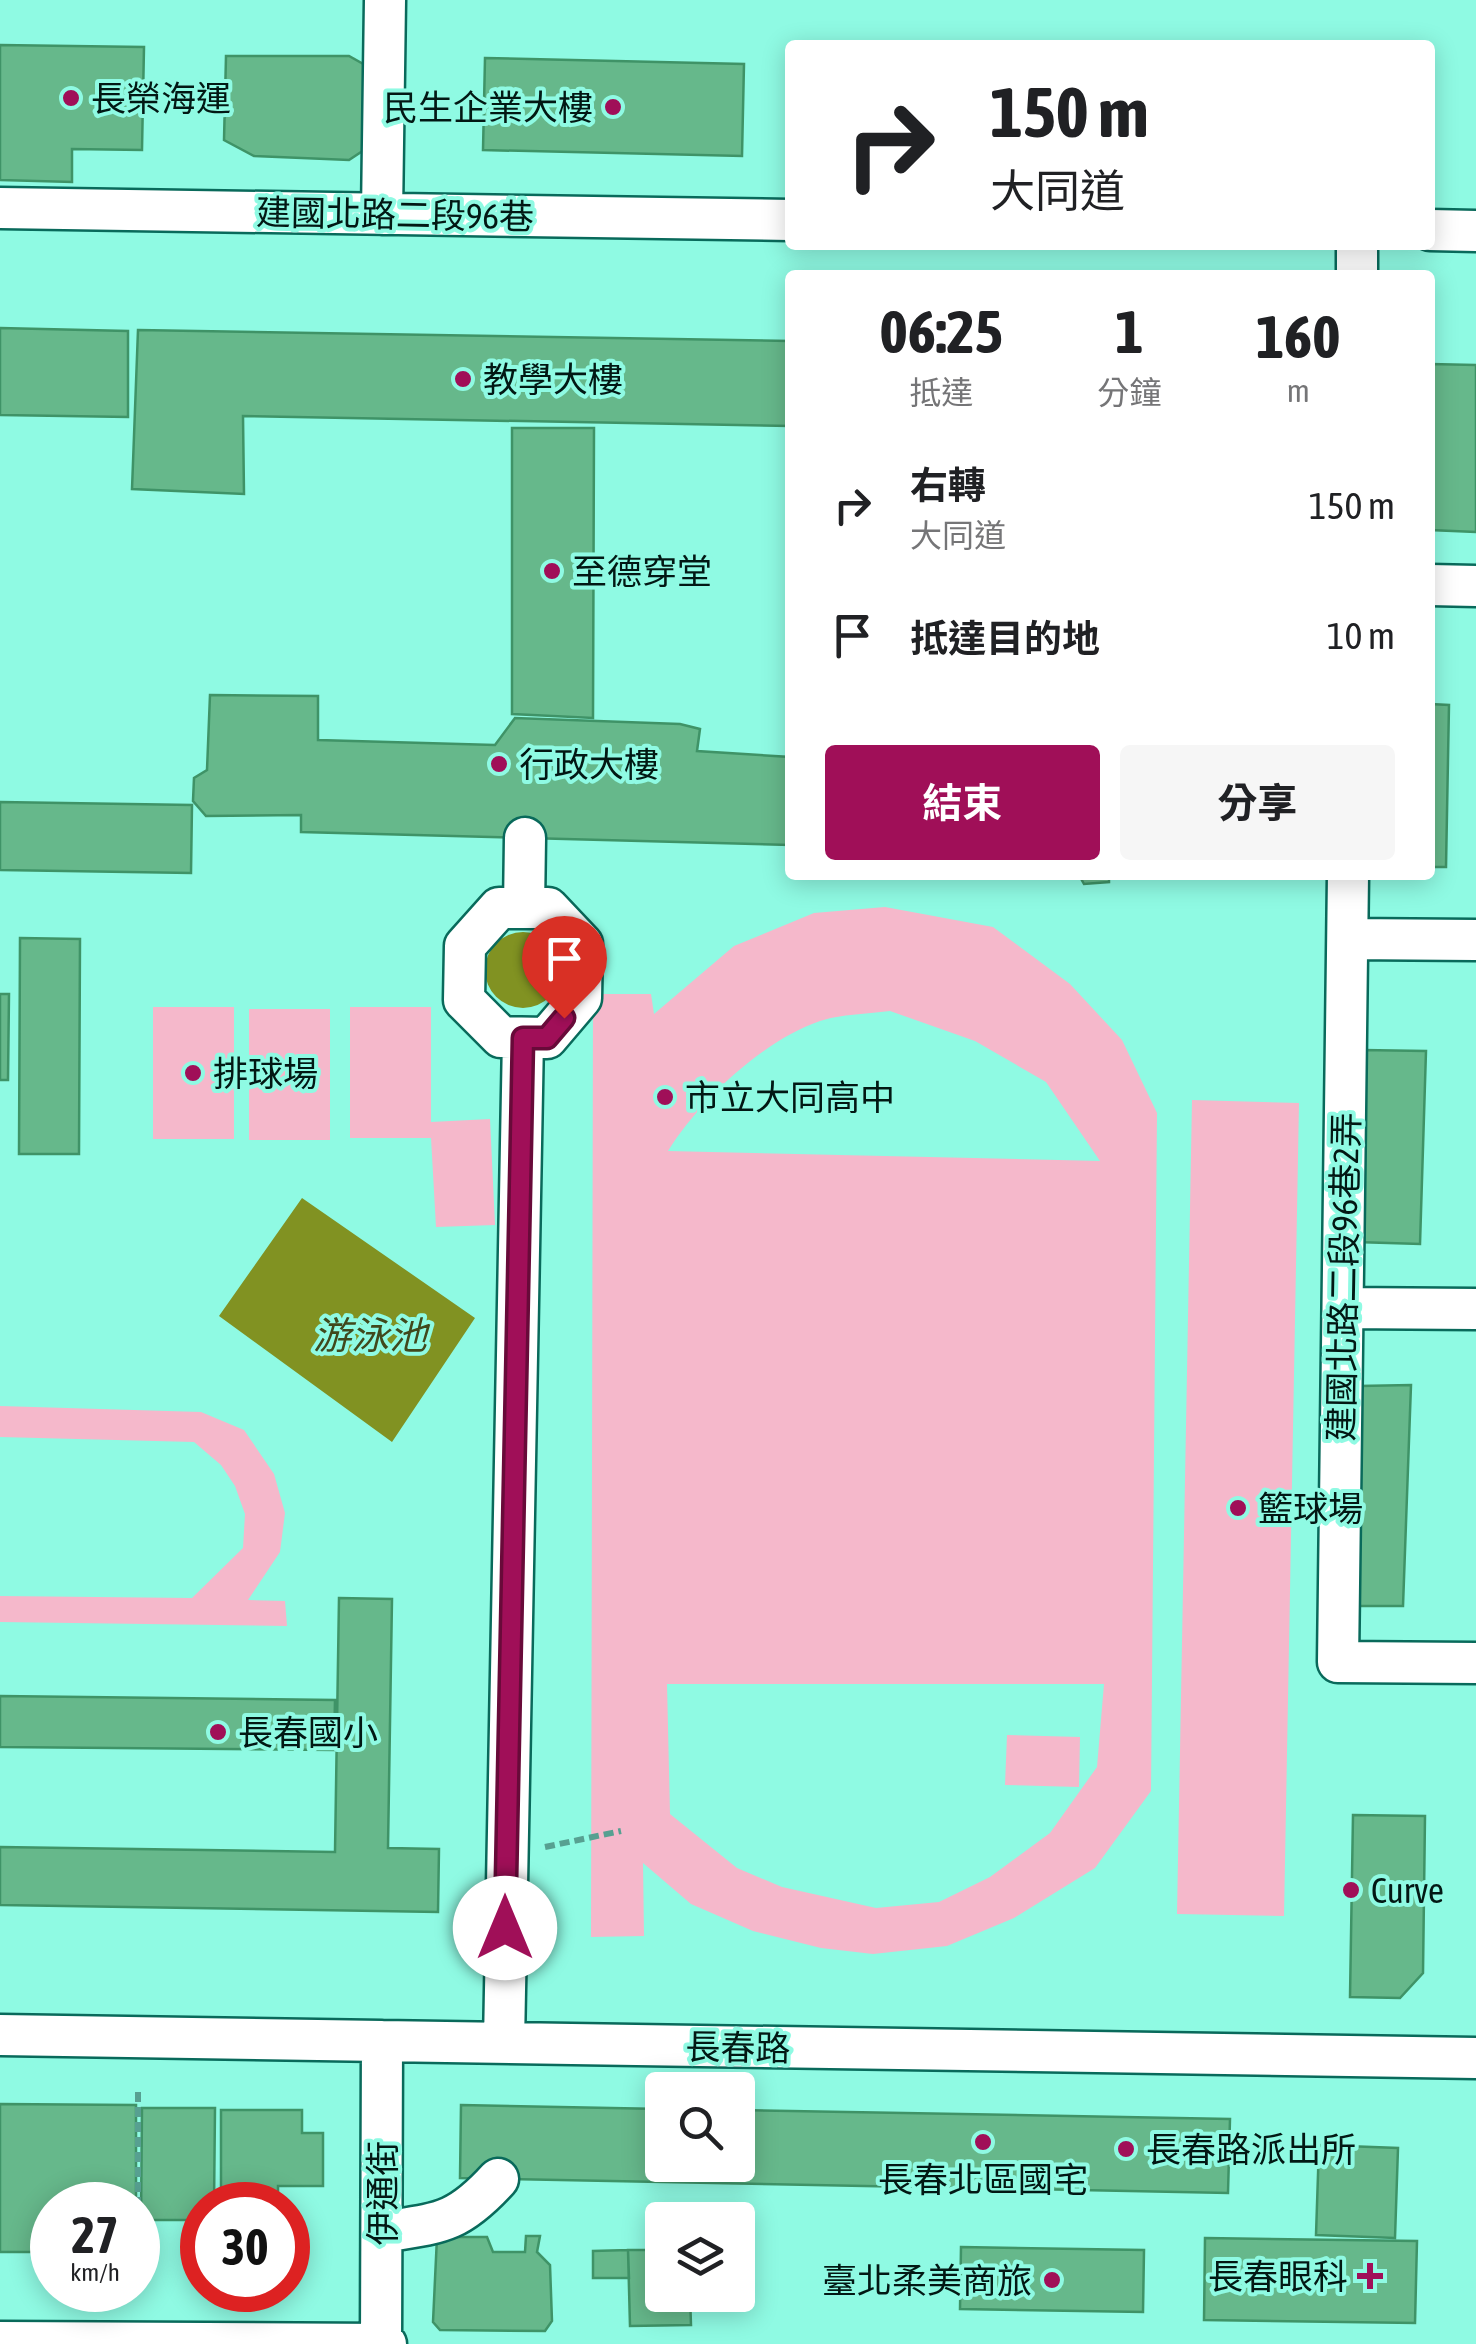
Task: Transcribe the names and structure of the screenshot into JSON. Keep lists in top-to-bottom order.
{
  "streets": {
    "street": [
      "建國北路二段96巷",
      "建國北路二段96巷2弄",
      "長春路",
      "伊通街"
    ]
  },
  "crossings": [
    ["長春路", "伊通街"]
  ],
  "water": ["游泳池"],
  "places": {
    "other": [
      "長榮海運",
      "民生企業大樓",
      "教學大樓",
      "至德穿堂",
      "行政大樓",
      "排球場",
      "市立大同高中",
      "籃球場",
      "長春國小",
      "Curve",
      "長春北區國宅",
      "長春路派出所",
      "臺北柔美商旅"
    ],
    "health": ["長春眼科"]
  },
  "page": {
    "turn": ["150 m", "大同道"],
    "eta": [
      "06:25",
      "抵達",
      "1",
      "分鐘",
      "160",
      "m"
    ],
    "list": [
      {
        "name": "右轉",
        "note": "大同道",
        "value": "150 m"
      },
      {
        "name": "抵達目的地",
        "value": "10 m"
      }
    ],
    "buttons": ["結束", "分享"],
    "speed": "27 km/h",
    "limit": "30"
  }
}
